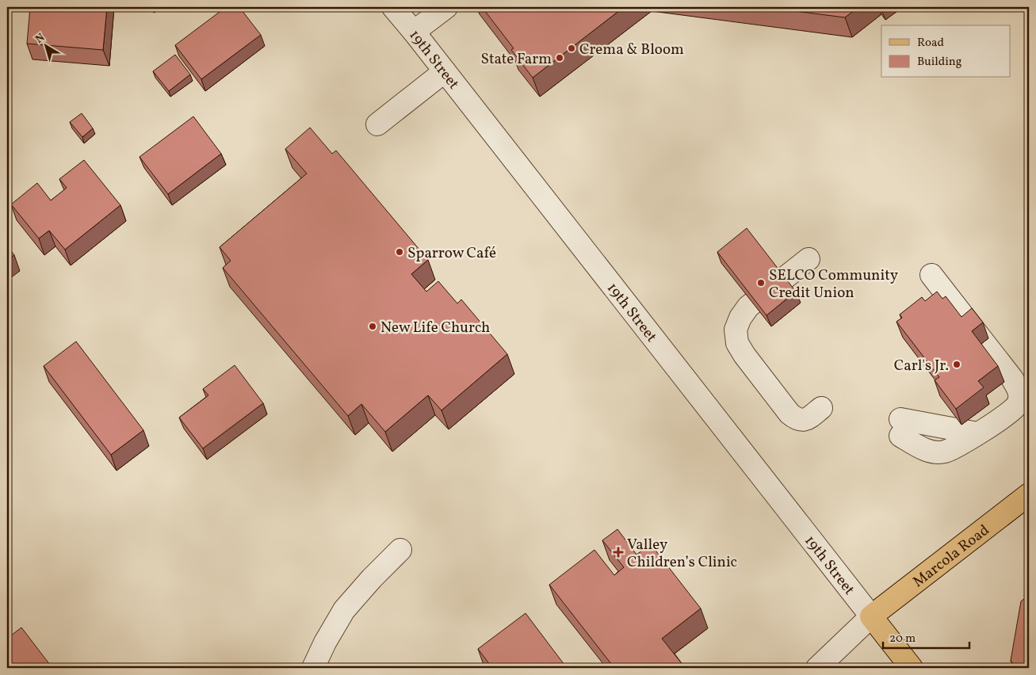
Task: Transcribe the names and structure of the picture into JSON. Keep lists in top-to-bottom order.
{
  "streets": {
    "main road": ["Marcola Road"],
    "street": ["19th Street"]
  },
  "crossings": [
    ["19th Street", "Marcola Road"]
  ],
  "places": {
    "other": [
      "Crema & Bloom",
      "State Farm",
      "Sparrow Café",
      "SELCO Community Credit Union",
      "New Life Church",
      "Carl's Jr."
    ],
    "health": ["Valley Children’s Clinic"]
  },
  "legend": ["Road", "Building"],
  "scale_bar": "20 m",
  "north": "top left"
}
